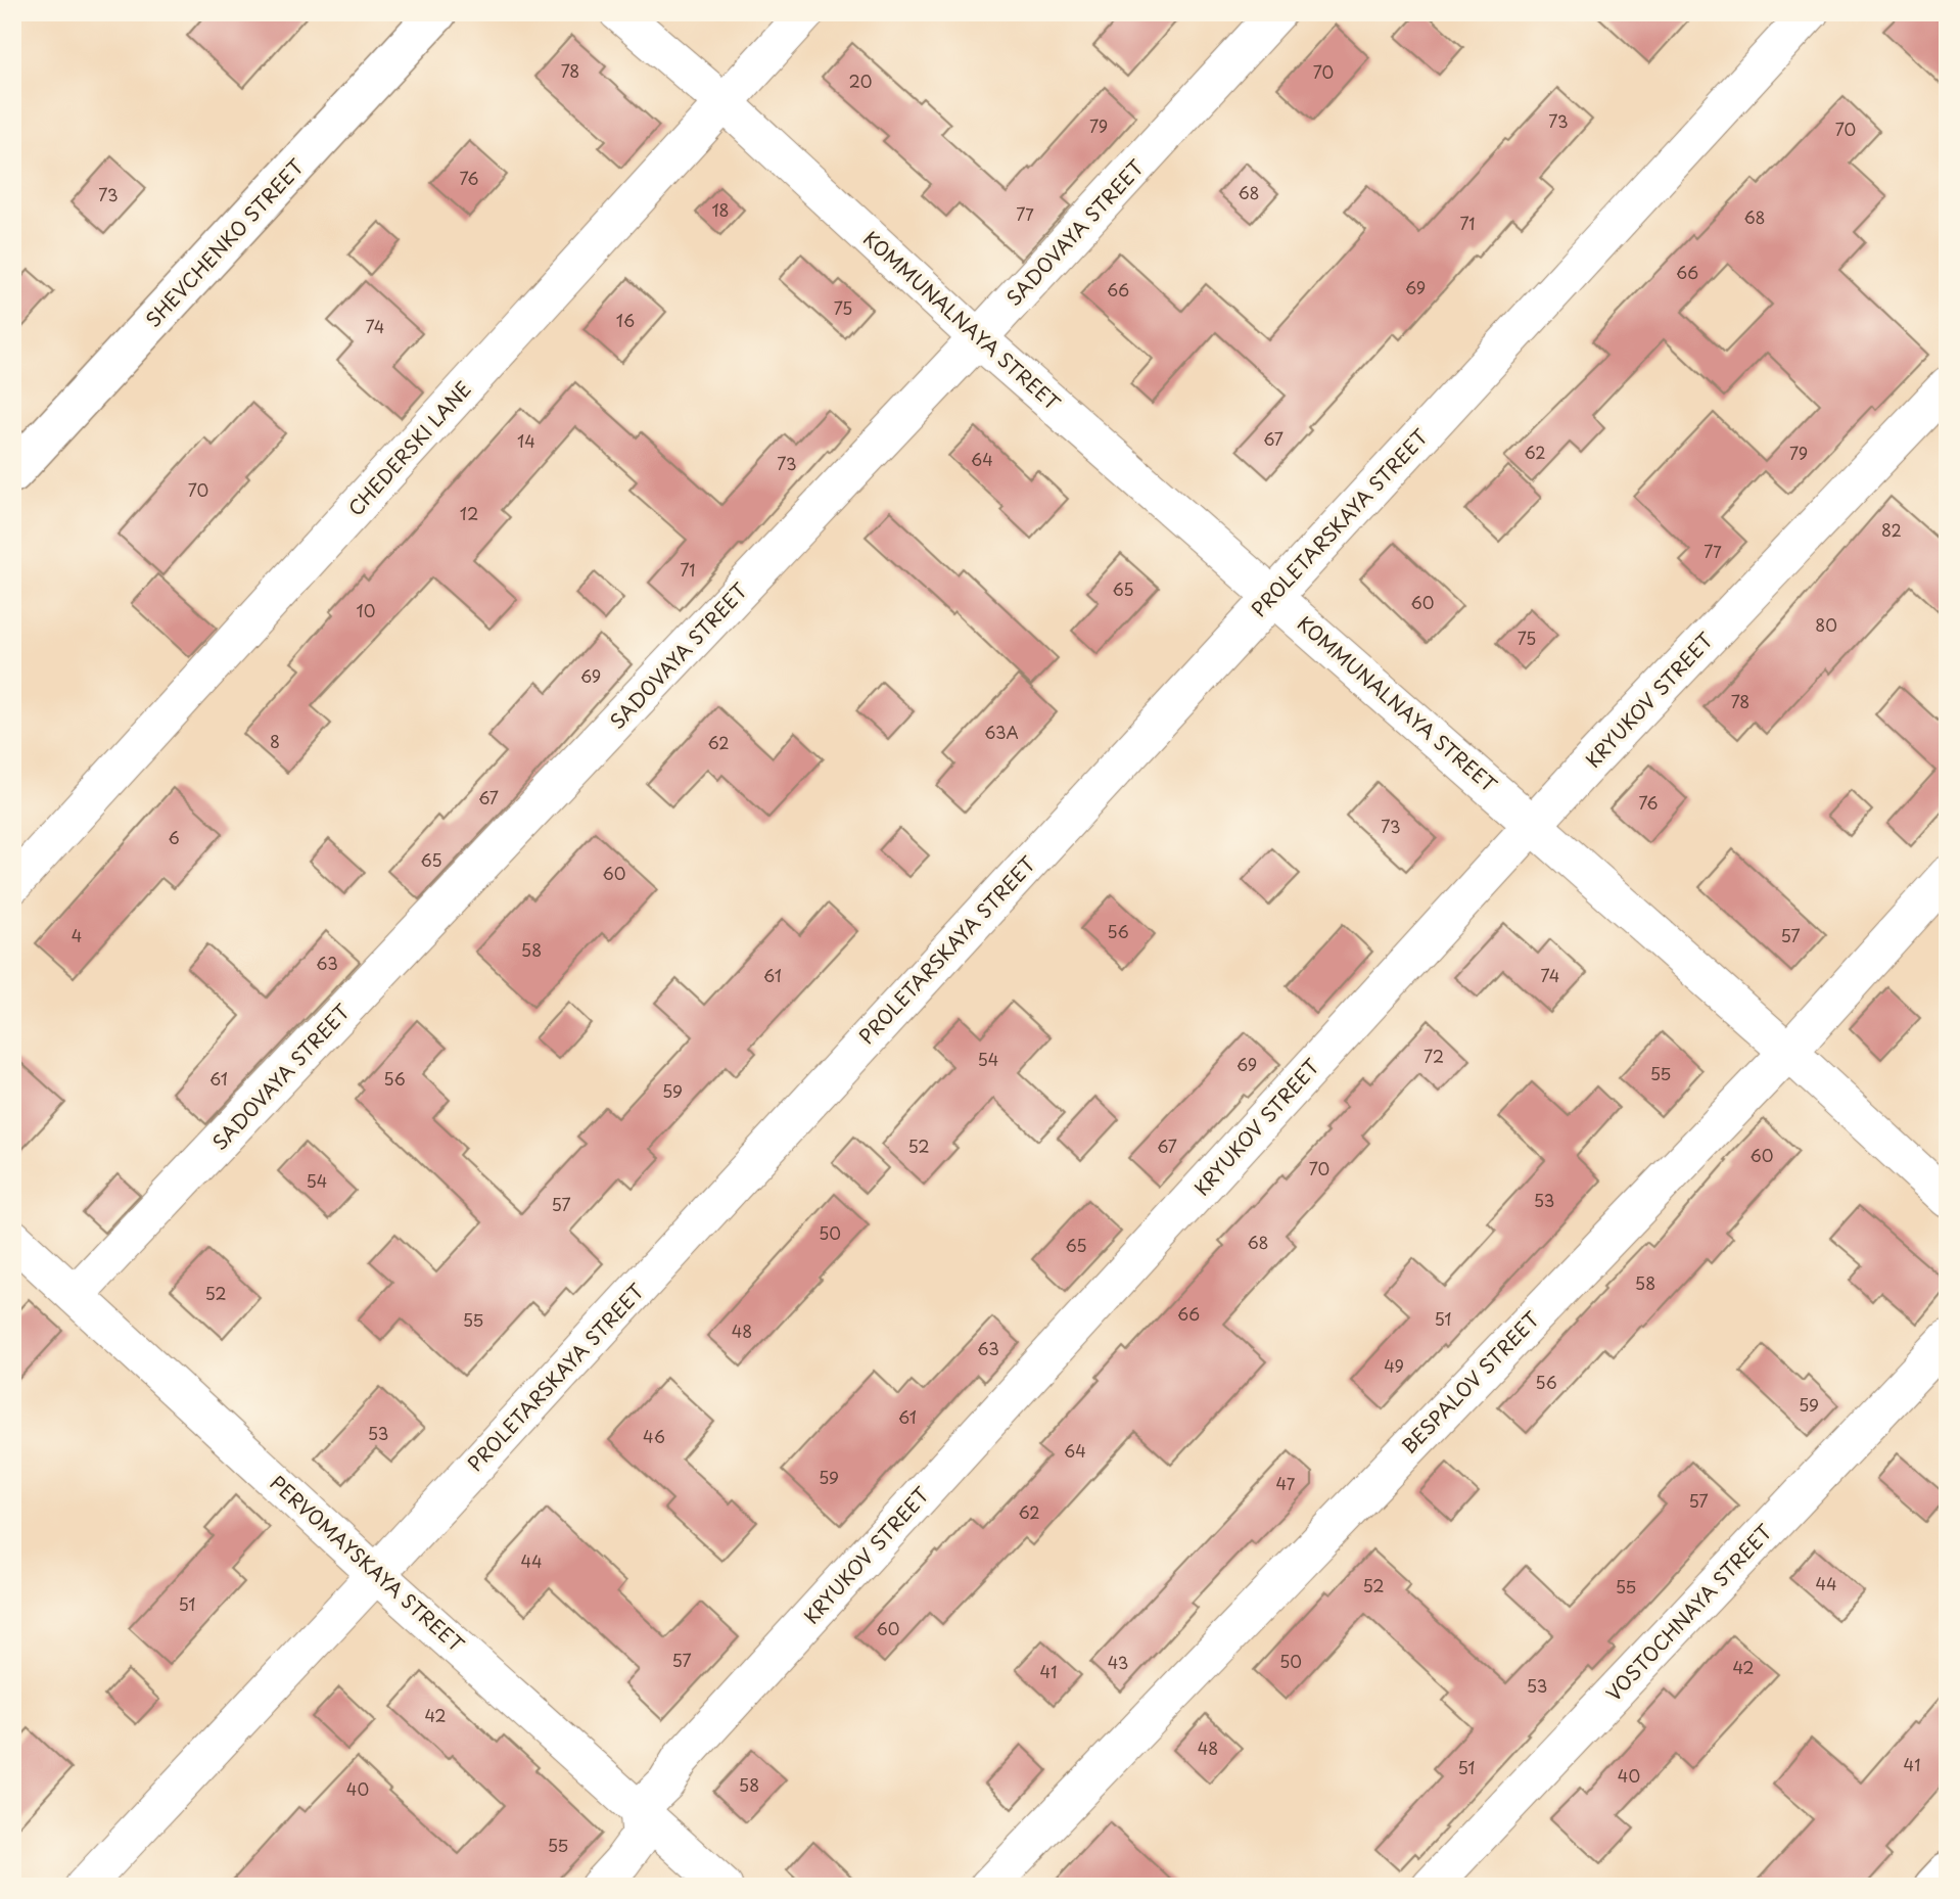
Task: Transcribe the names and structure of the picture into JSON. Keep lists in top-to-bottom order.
{
  "streets": {
    "street": [
      "SADOVAYA STREET",
      "SHEVCHENKO STREET",
      "KOMMUNALNAYA STREET",
      "CHEDERSKI LANE",
      "PROLETARSKAYA STREET",
      "KRYUKOV STREET",
      "BESPALOV STREET",
      "PERVOMAYSKAYA STREET",
      "VOSTOCHNAYA STREET"
    ]
  },
  "crossings": [
    ["SADOVAYA STREET", "KOMMUNALNAYA STREET"],
    ["SADOVAYA STREET", "PERVOMAYSKAYA STREET"],
    ["KOMMUNALNAYA STREET", "CHEDERSKI LANE"],
    ["KOMMUNALNAYA STREET", "PROLETARSKAYA STREET"],
    ["KOMMUNALNAYA STREET", "KRYUKOV STREET"],
    ["KOMMUNALNAYA STREET", "BESPALOV STREET"],
    ["PROLETARSKAYA STREET", "PERVOMAYSKAYA STREET"],
    ["KRYUKOV STREET", "PERVOMAYSKAYA STREET"]
  ],
  "house_numbers": [
    "78",
    "70",
    "20",
    "73",
    "79",
    "70",
    "76",
    "68",
    "73",
    "18",
    "77",
    "68",
    "71",
    "66",
    "69",
    "66",
    "75",
    "16",
    "74",
    "67",
    "14",
    "62",
    "79",
    "64",
    "73",
    "70",
    "12",
    "82",
    "77",
    "71",
    "65",
    "60",
    "10",
    "80",
    "75",
    "69",
    "78",
    "63А",
    "8",
    "62",
    "67",
    "76",
    "73",
    "6",
    "65",
    "60",
    "56",
    "4",
    "57",
    "58",
    "63",
    "61",
    "74",
    "72",
    "54",
    "69",
    "55",
    "61",
    "56",
    "59",
    "52",
    "67",
    "60",
    "70",
    "54",
    "53",
    "57",
    "50",
    "68",
    "65",
    "58",
    "52",
    "66",
    "51",
    "55",
    "48",
    "63",
    "49",
    "56",
    "59",
    "61",
    "53",
    "46",
    "64",
    "59",
    "47",
    "57",
    "62",
    "44",
    "44",
    "52",
    "55",
    "51",
    "60",
    "57",
    "50",
    "43",
    "42",
    "41",
    "53",
    "42",
    "48",
    "41",
    "51",
    "40",
    "58",
    "40",
    "55"
  ]
}
